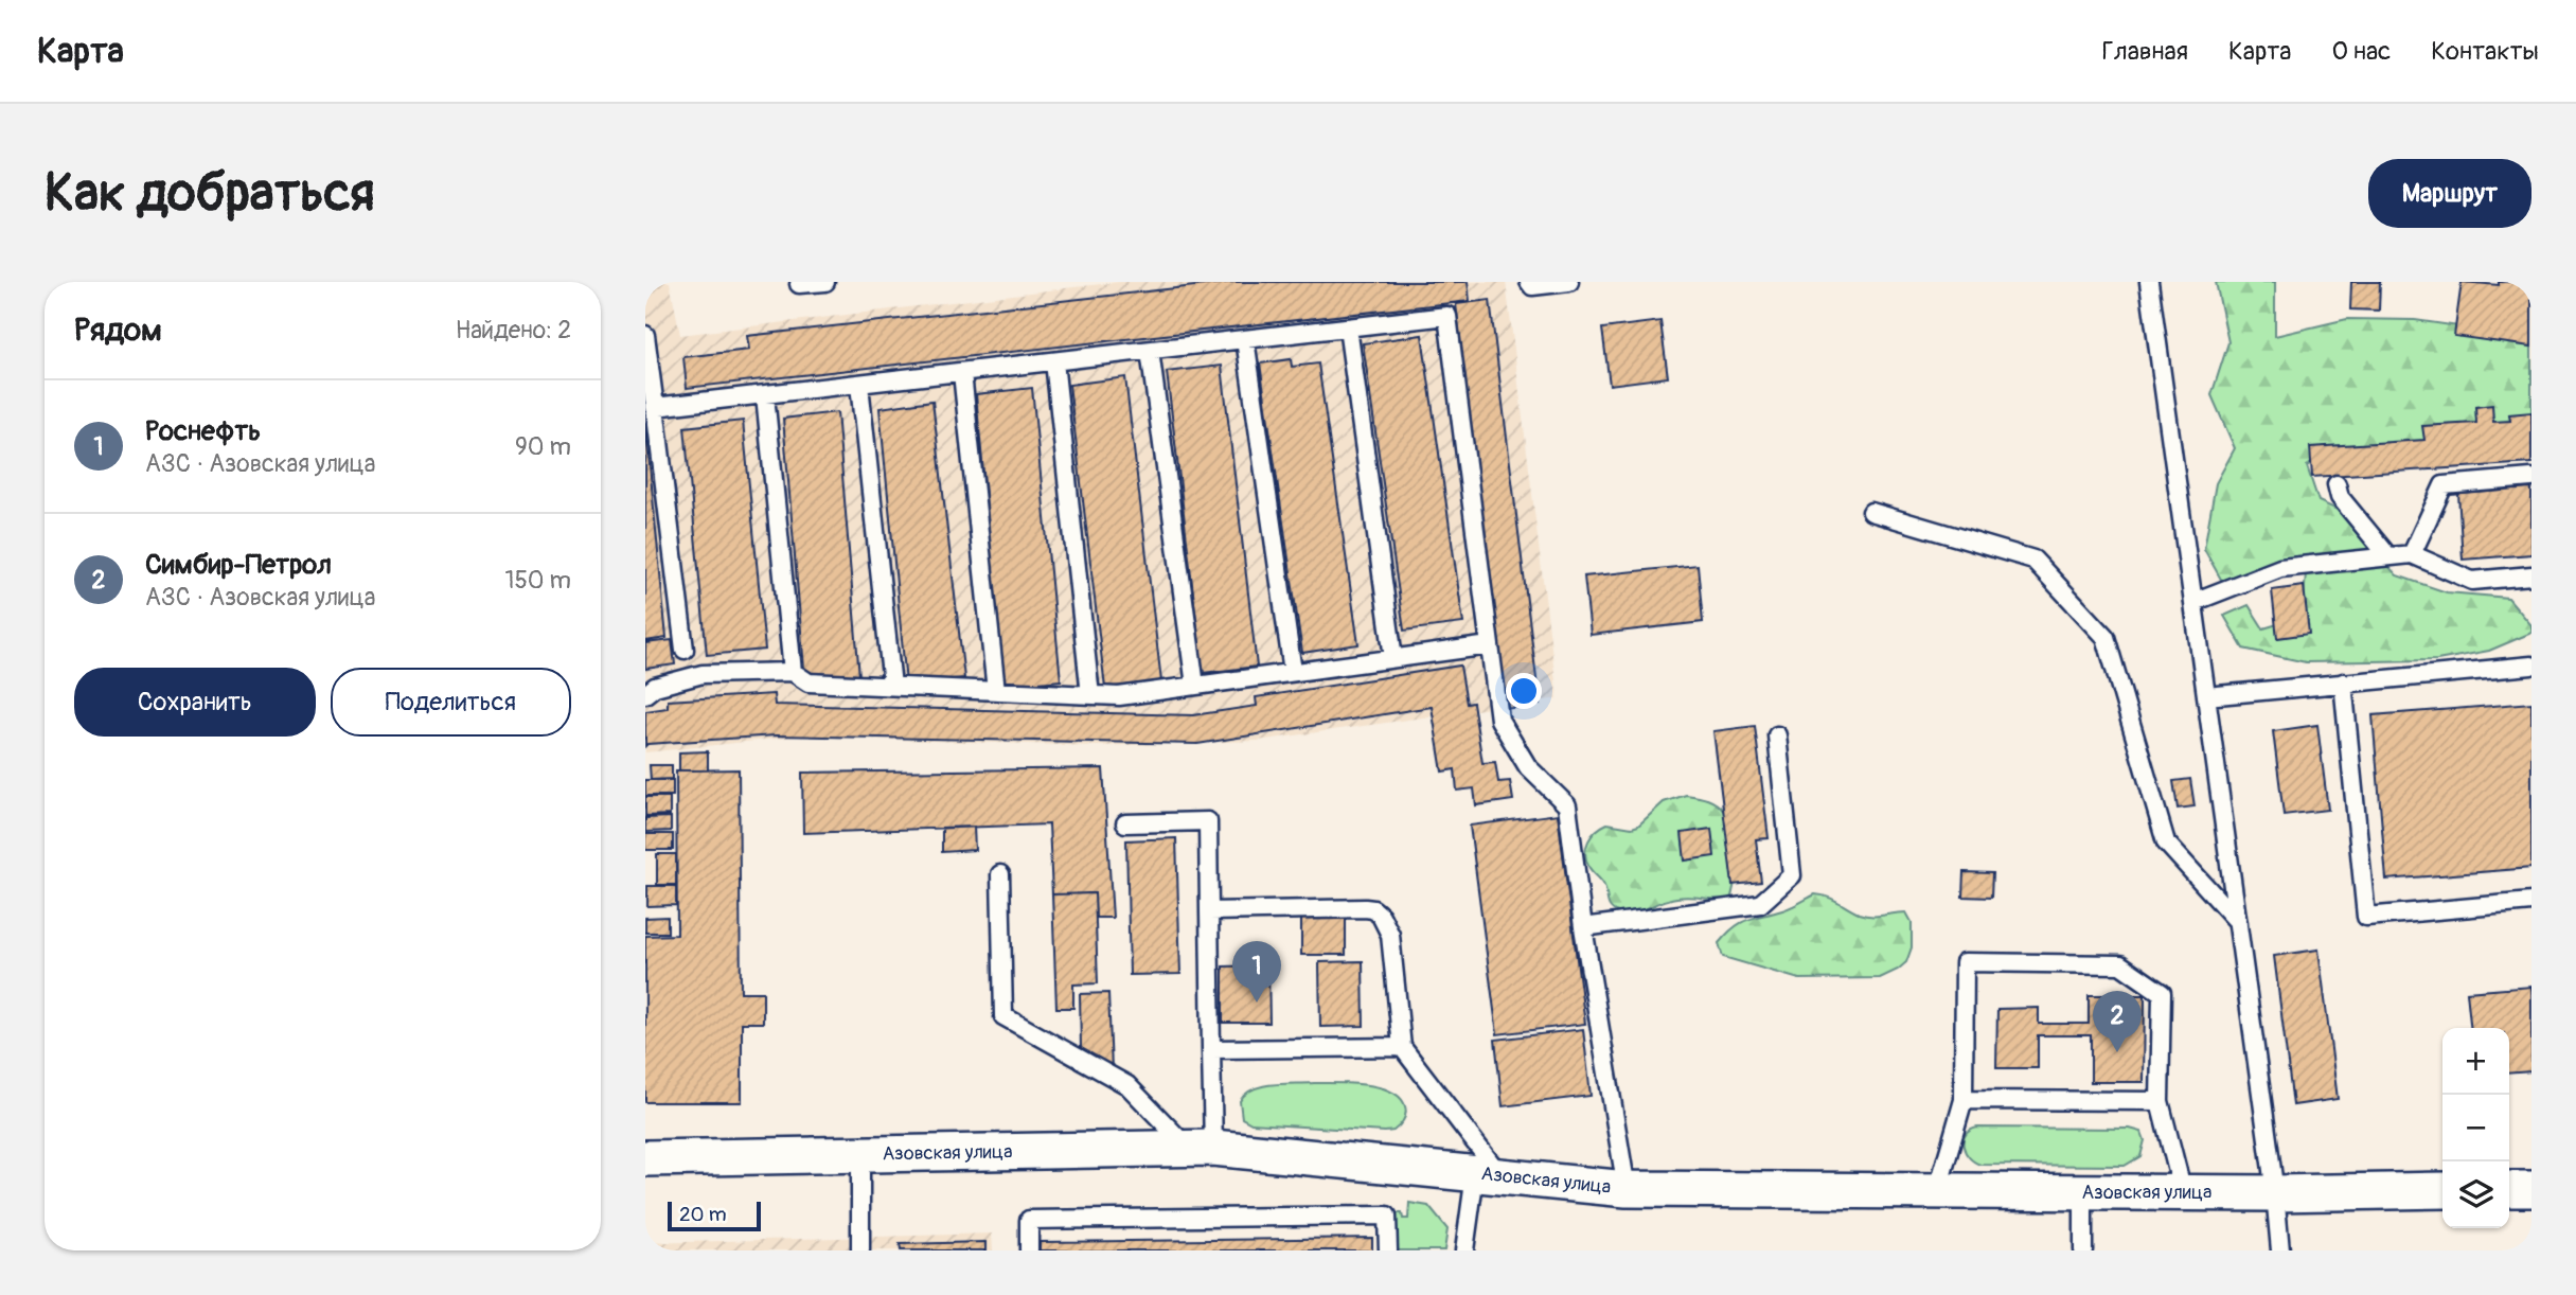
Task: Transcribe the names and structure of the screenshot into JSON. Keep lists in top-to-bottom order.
{
  "streets": {
    "street": ["Азовская улица"]
  },
  "scale_bar": "20 m",
  "page": {
    "header": "Карта",
    "nav": [
      "Главная",
      "Карта",
      "О нас",
      "Контакты"
    ],
    "buttons": [
      "Маршрут",
      ["Сохранить", "Поделиться"]
    ],
    "title": "Как добраться",
    "heading": ["Рядом", "Найдено: 2"],
    "list": [
      {
        "mark": "1",
        "name": "Роснефть",
        "note": "АЗС · Азовская улица",
        "value": "90 m"
      },
      {
        "mark": "2",
        "name": "Симбир-Петрол",
        "note": "АЗС · Азовская улица",
        "value": "150 m"
      }
    ],
    "pins": ["1", "2"],
    "map_buttons": ["+", "−"],
    "scale": "20 m"
  }
}
